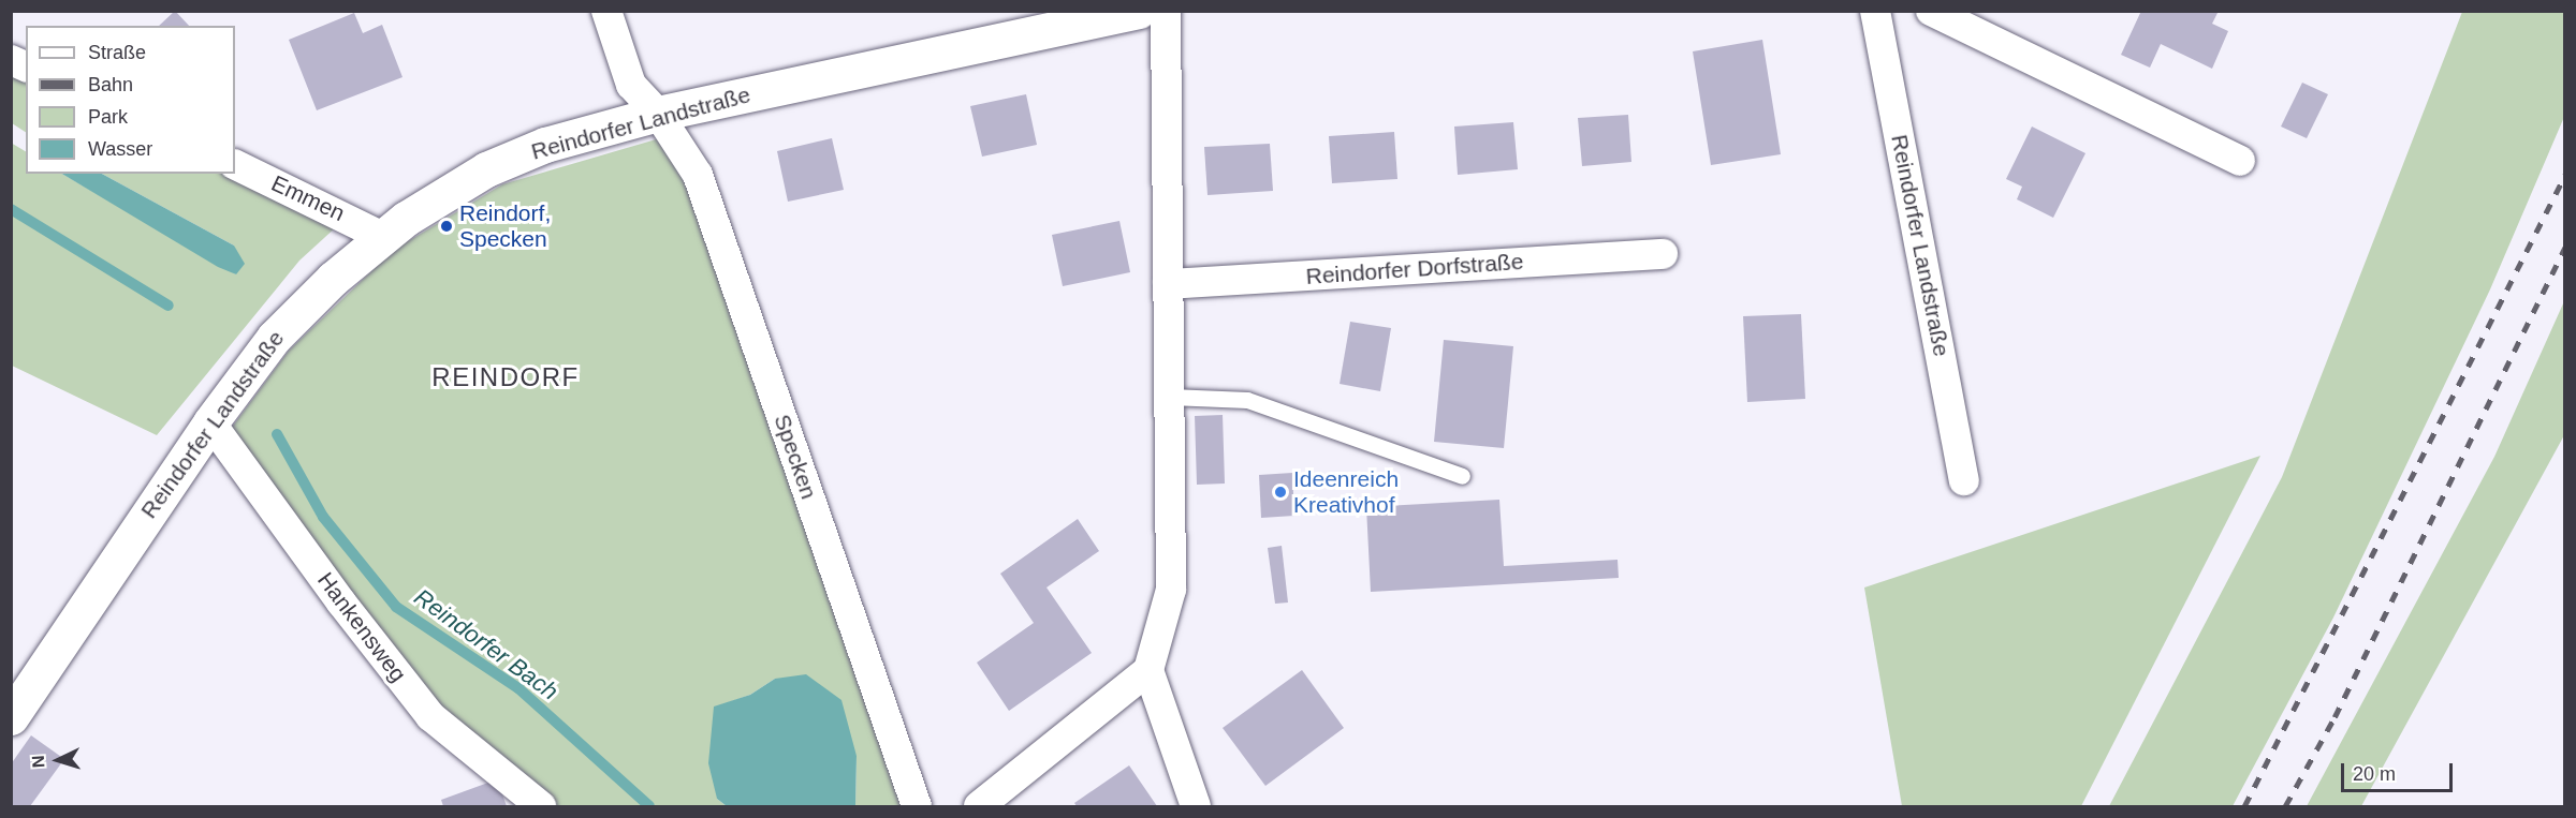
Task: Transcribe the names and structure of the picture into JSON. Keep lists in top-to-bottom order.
{
  "streets": {
    "street": [
      "Reindorfer Landstraße",
      "Emmen",
      "Reindorfer Dorfstraße",
      "Specken",
      "Hankensweg"
    ]
  },
  "crossings": [
    ["Reindorfer Landstraße", "Emmen"],
    ["Reindorfer Landstraße", "Specken"],
    ["Reindorfer Landstraße", "Hankensweg"]
  ],
  "districts": ["REINDORF"],
  "water": ["Reindorfer Bach"],
  "places": ["Reindorf, Specken", "Ideenreich Kreativhof"],
  "legend": [
    "Straße",
    "Bahn",
    "Park",
    "Wasser"
  ],
  "scale_bar": "20 m",
  "north": "left"
}
